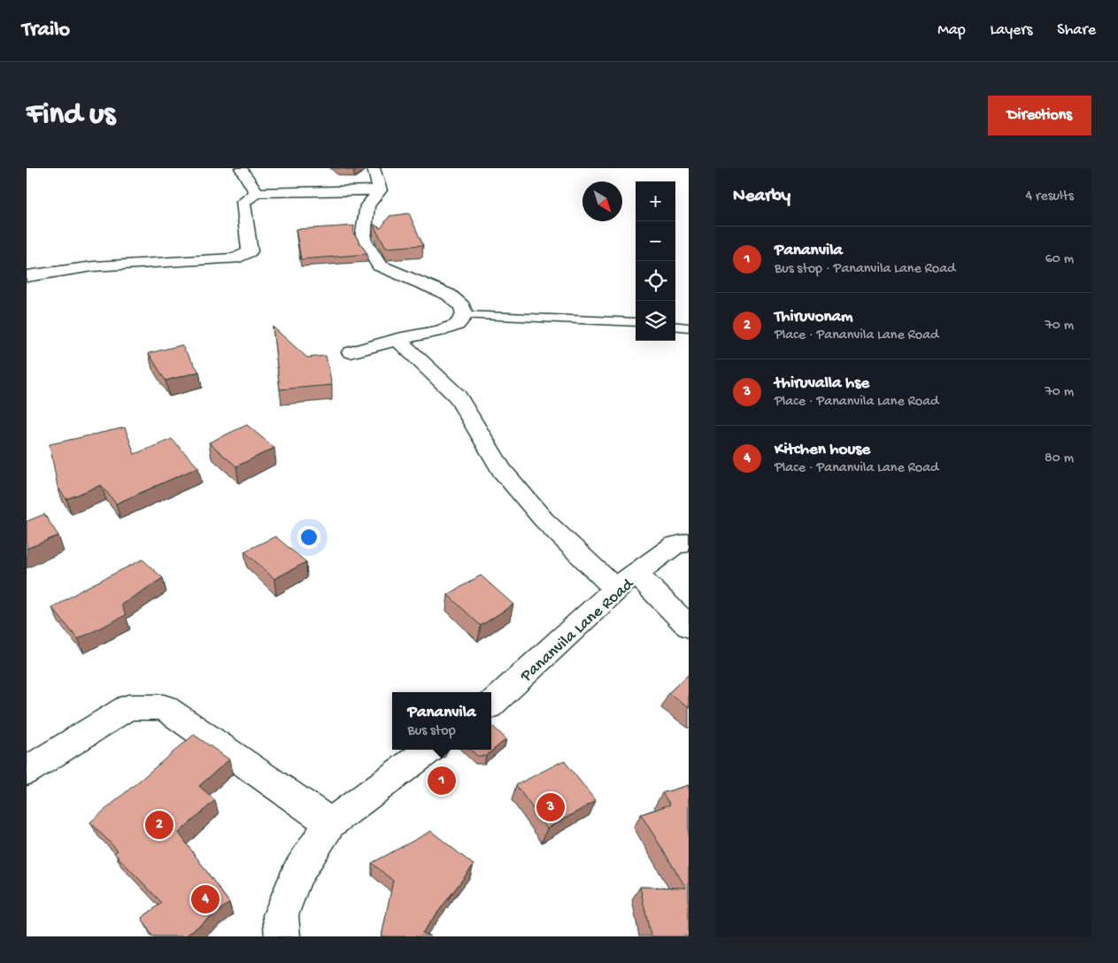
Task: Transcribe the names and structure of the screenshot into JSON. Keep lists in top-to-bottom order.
{
  "streets": {
    "street": ["Pananvila Lane Road"]
  },
  "north": "bottom right",
  "page": {
    "header": "Trailo",
    "nav": ["Map", "Layers", "Share"],
    "buttons": "Directions",
    "title": "Find us",
    "heading": ["Nearby", "4 results"],
    "map_buttons": ["+", "−"],
    "list": [
      {
        "mark": "1",
        "name": "Pananvila",
        "note": "Bus stop · Pananvila Lane Road",
        "value": "60 m"
      },
      {
        "mark": "2",
        "name": "Thiruvonam",
        "note": "Place · Pananvila Lane Road",
        "value": "70 m"
      },
      {
        "mark": "3",
        "name": "thiruvalla hse",
        "note": "Place · Pananvila Lane Road",
        "value": "70 m"
      },
      {
        "mark": "4",
        "name": "Kitchen house",
        "note": "Place · Pananvila Lane Road",
        "value": "80 m"
      }
    ],
    "popup": ["Pananvila", "Bus stop"],
    "pins": [
      "1",
      "3",
      "2",
      "4"
    ]
  }
}
